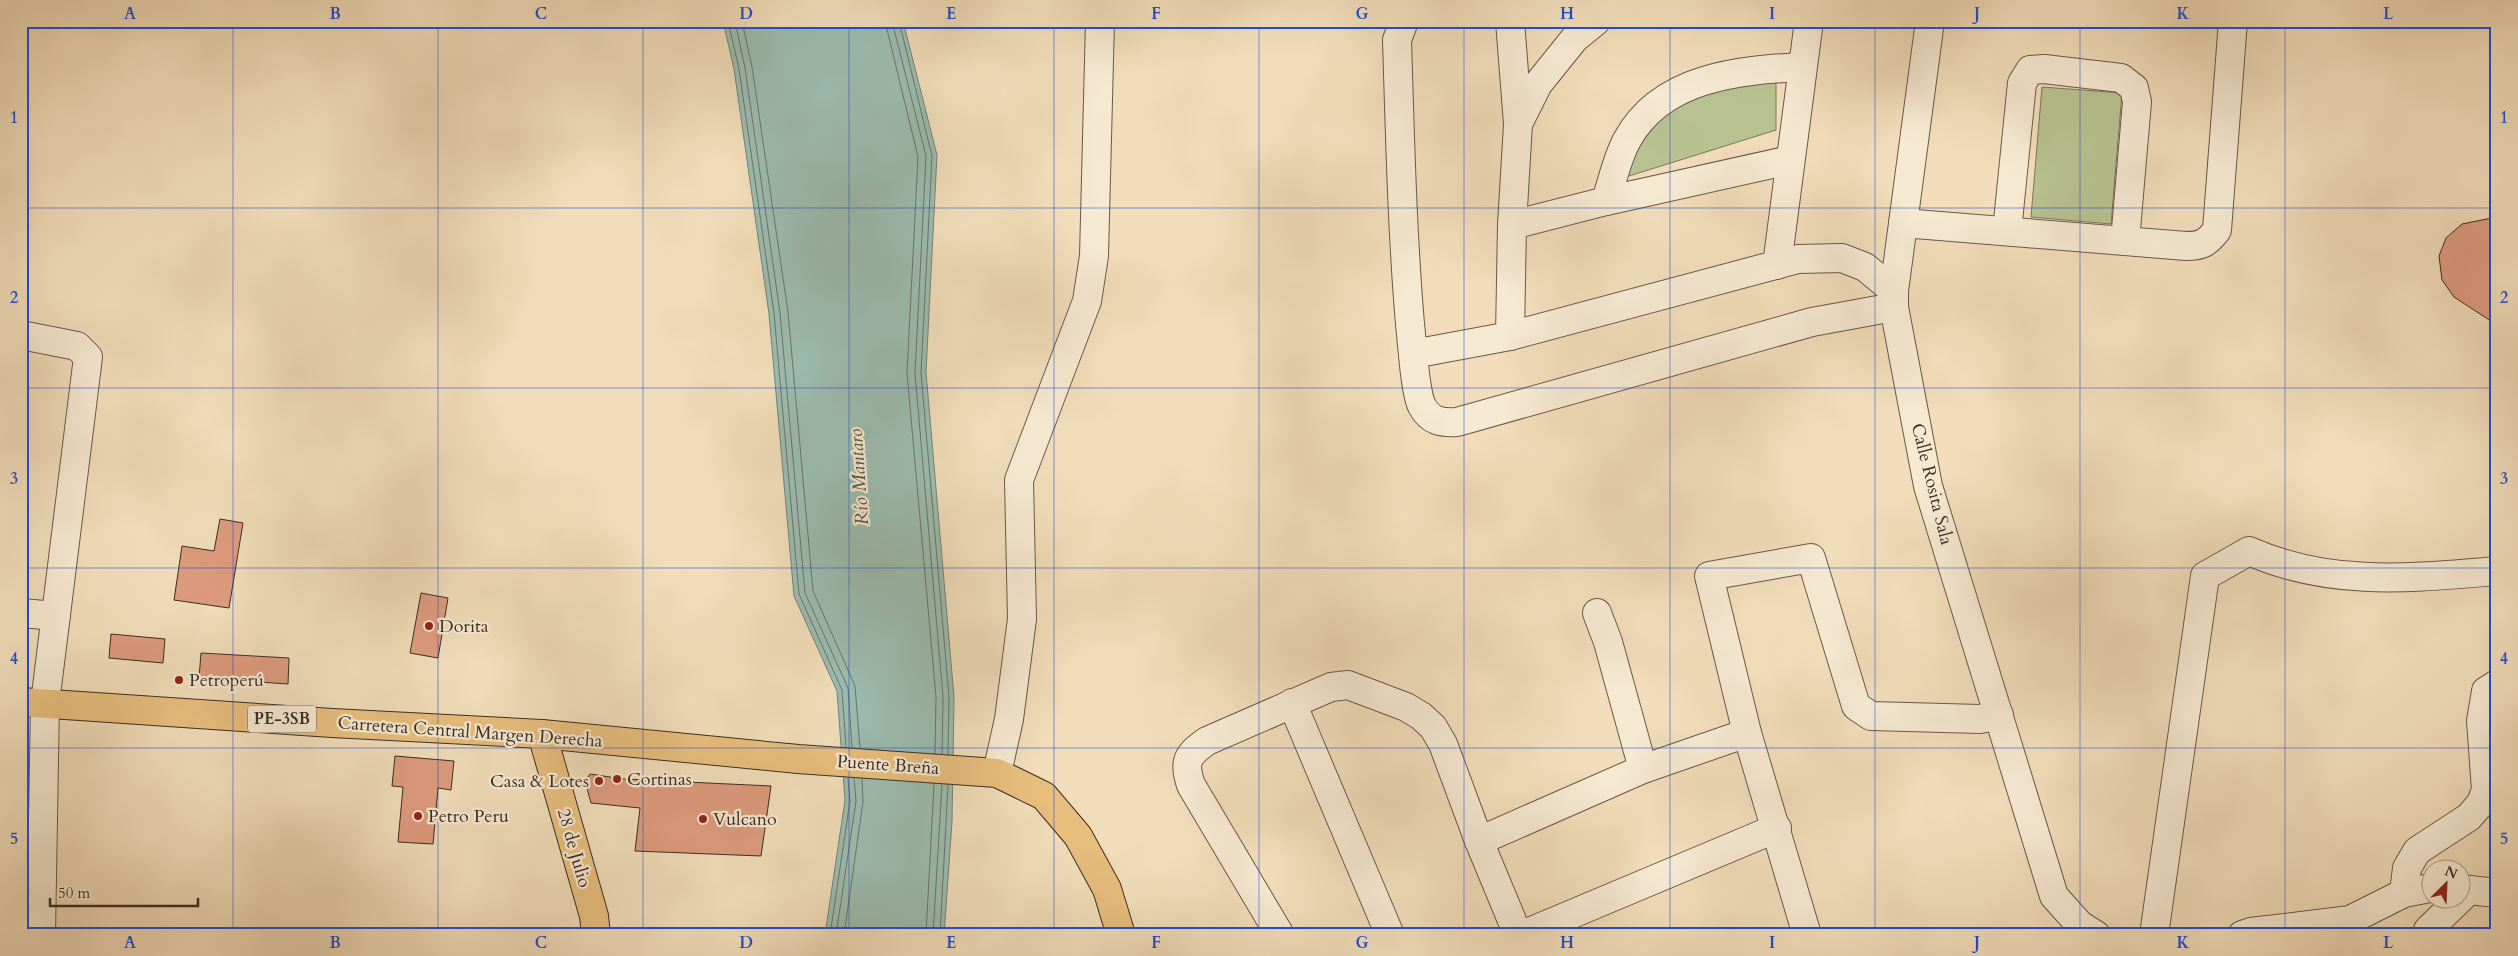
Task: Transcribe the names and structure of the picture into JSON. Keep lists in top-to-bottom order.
{
  "streets": {
    "main road": [
      "PE-3SB",
      "Carretera Central Margen Derecha",
      "Puente Breña",
      "28 de Julio"
    ],
    "street": ["Calle Rosita Sala"]
  },
  "crossings": [
    ["Carretera Central Margen Derecha", "Puente Breña"],
    ["Carretera Central Margen Derecha", "28 de Julio"]
  ],
  "water": ["Río Mantaro"],
  "places": [
    "Dorita",
    "Petroperú",
    "Cortinas",
    "Casa & Lotes",
    "Petro Peru",
    "Vulcano"
  ],
  "scale_bar": "50 m",
  "north": "top right",
  "grid": {
    "columns": [
      "A",
      "B",
      "C",
      "D",
      "E",
      "F",
      "G",
      "H",
      "I",
      "J",
      "K",
      "L"
    ],
    "rows": [
      "1",
      "2",
      "3",
      "4",
      "5"
    ]
  }
}
